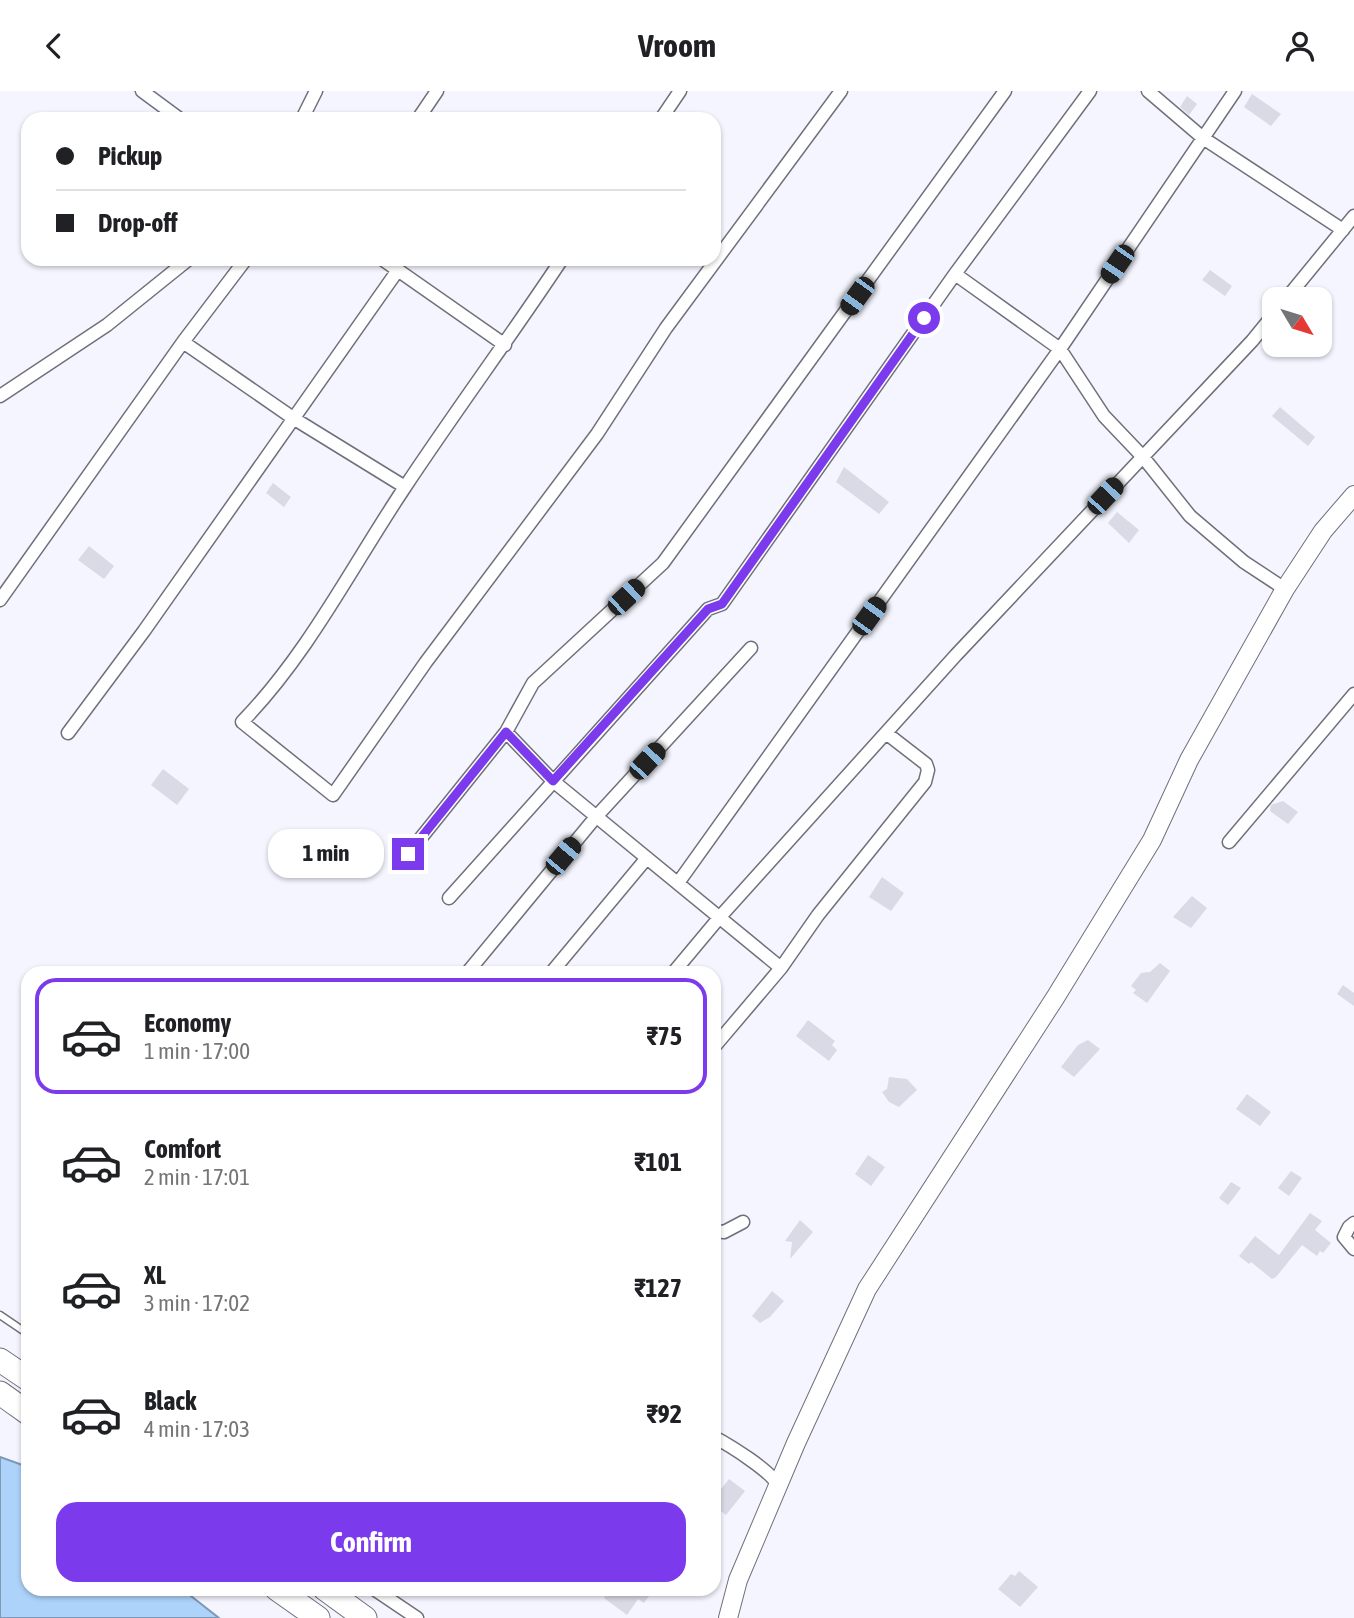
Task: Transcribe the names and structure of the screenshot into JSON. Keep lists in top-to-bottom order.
{
  "north": "bottom right",
  "page": {
    "header": "Vroom",
    "banner": ["Pickup", "Drop-off"],
    "bubble": "1 min",
    "list": [
      {
        "name": "Economy",
        "note": "1 min · 17:00",
        "value": "₹75"
      },
      {
        "name": "Comfort",
        "note": "2 min · 17:01",
        "value": "₹101"
      },
      {
        "name": "XL",
        "note": "3 min · 17:02",
        "value": "₹127"
      },
      {
        "name": "Black",
        "note": "4 min · 17:03",
        "value": "₹92"
      }
    ],
    "buttons": "Confirm"
  }
}
